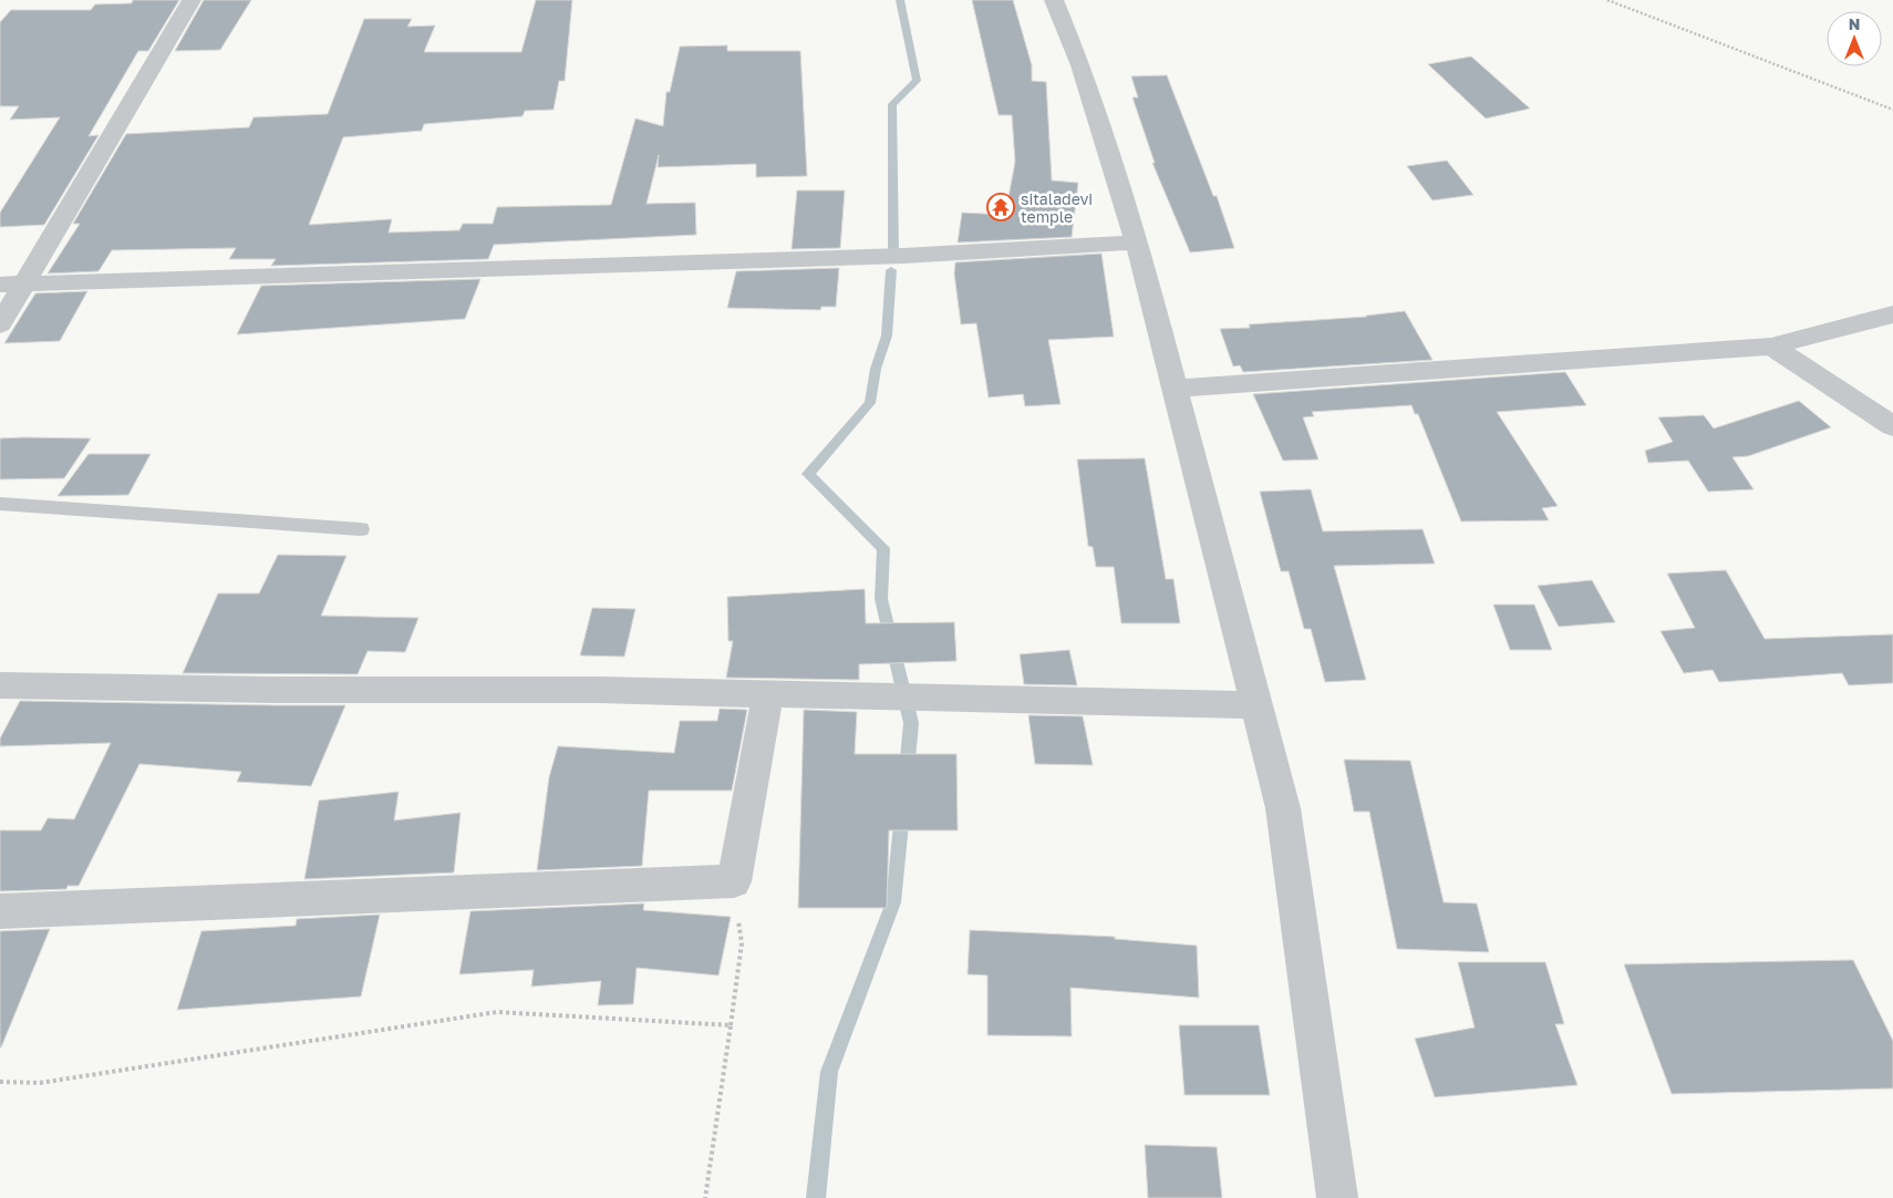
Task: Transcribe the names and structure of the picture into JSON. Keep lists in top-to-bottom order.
{
  "places": {
    "temple": ["sitaladevi temple"]
  },
  "north": "top"
}
